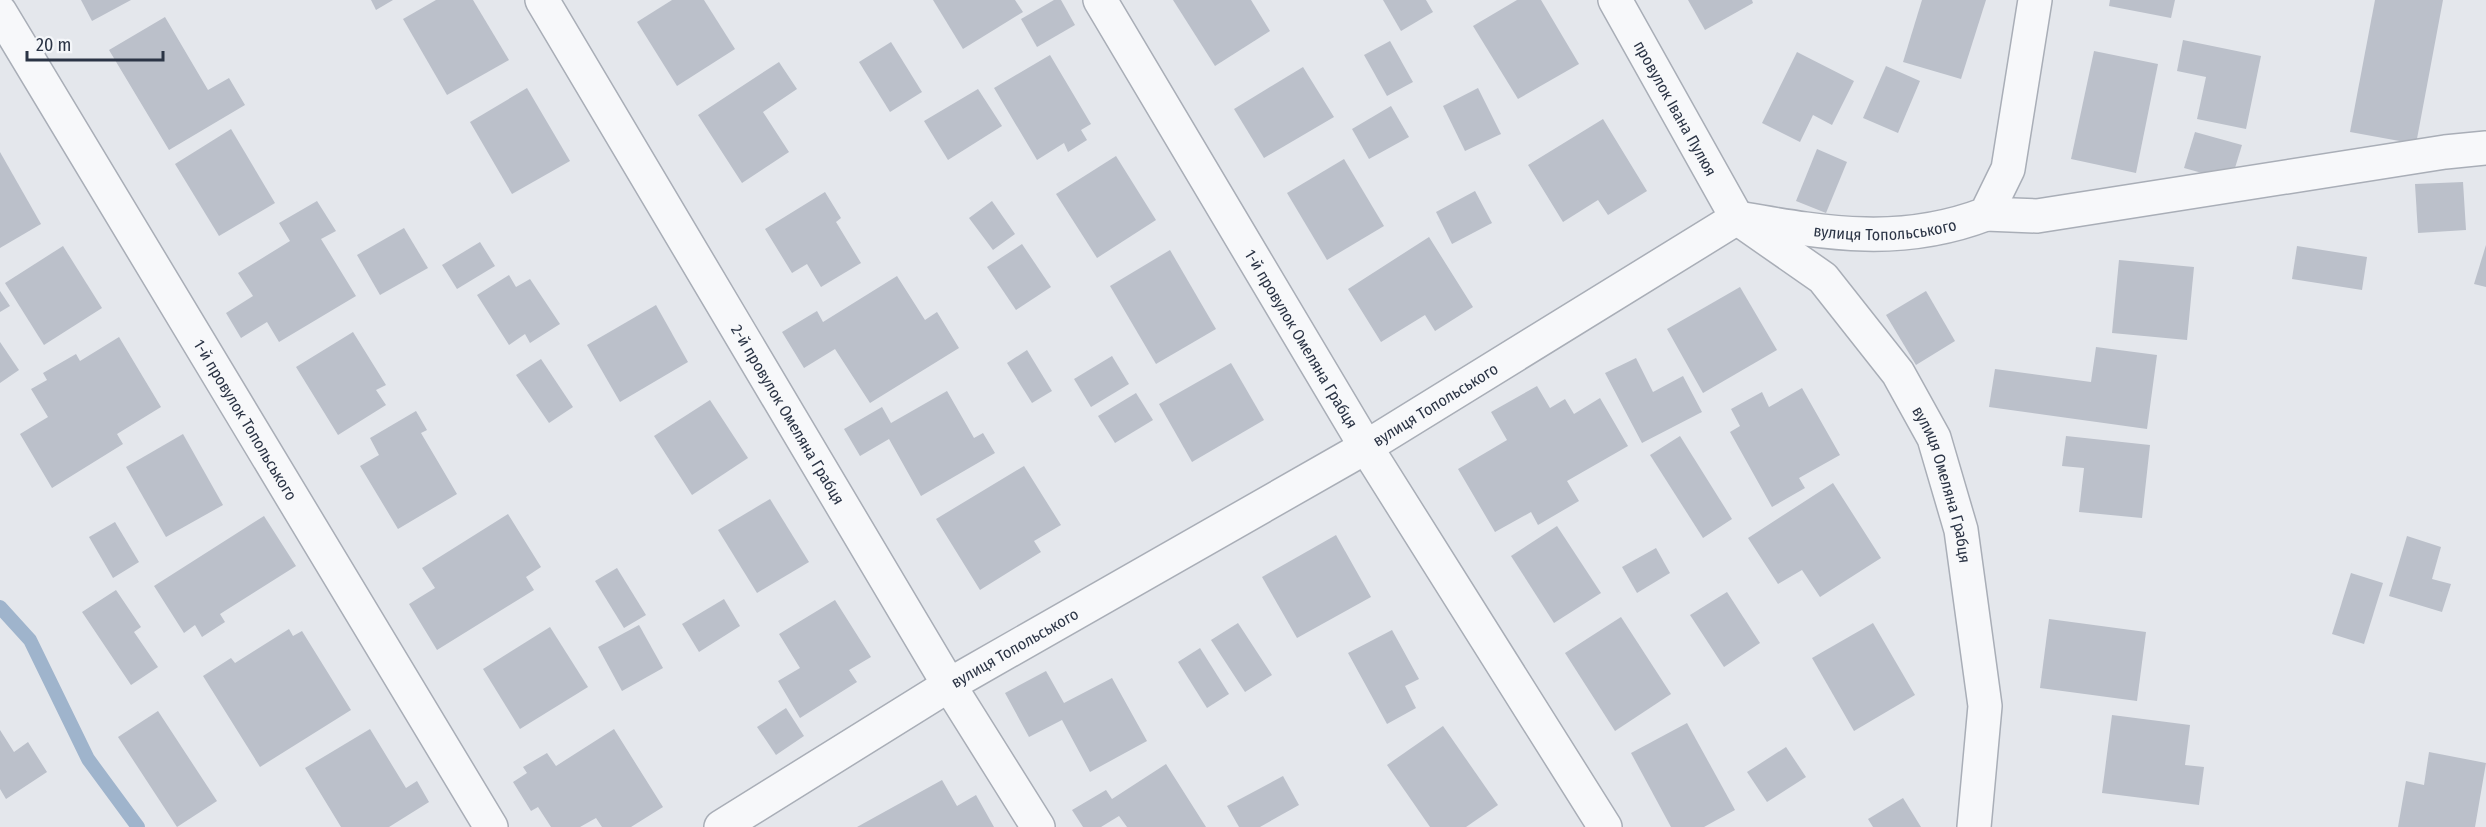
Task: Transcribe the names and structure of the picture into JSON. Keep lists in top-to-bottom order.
{
  "streets": {
    "street": [
      "провулок Івана Пулюя",
      "вулиця Топольського",
      "1-й провулок Омеляна Грабця",
      "2-й провулок Омеляна Грабця",
      "1-й провулок Топольського",
      "вулиця Омеляна Грабця"
    ]
  },
  "crossings": [
    ["провулок Івана Пулюя", "вулиця Топольського"],
    ["провулок Івана Пулюя", "вулиця Омеляна Грабця"],
    ["вулиця Топольського", "1-й провулок Омеляна Грабця"],
    ["вулиця Топольського", "2-й провулок Омеляна Грабця"],
    ["вулиця Топольського", "вулиця Омеляна Грабця"]
  ],
  "scale_bar": "20 m"
}
